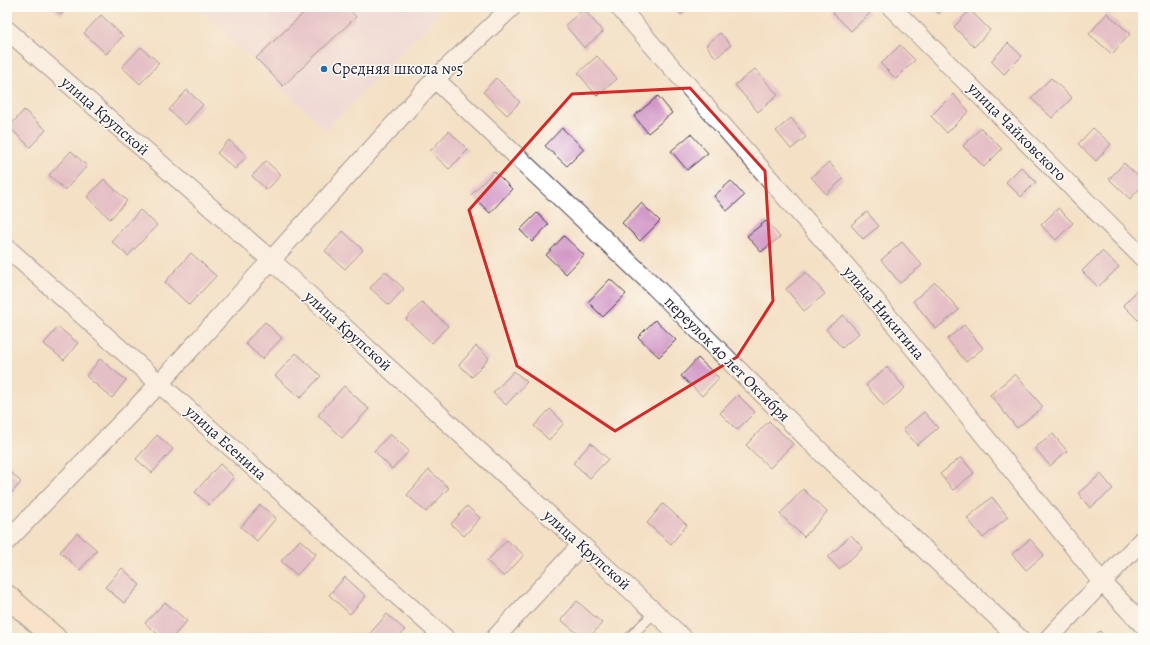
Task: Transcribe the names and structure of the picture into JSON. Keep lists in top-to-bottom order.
{
  "streets": {
    "street": [
      "улица Крупской",
      "улица Чайковского",
      "улица Никитина",
      "переулок 40 лет Октября",
      "улица Есенина"
    ]
  },
  "places": ["Средняя школа №5"]
}
